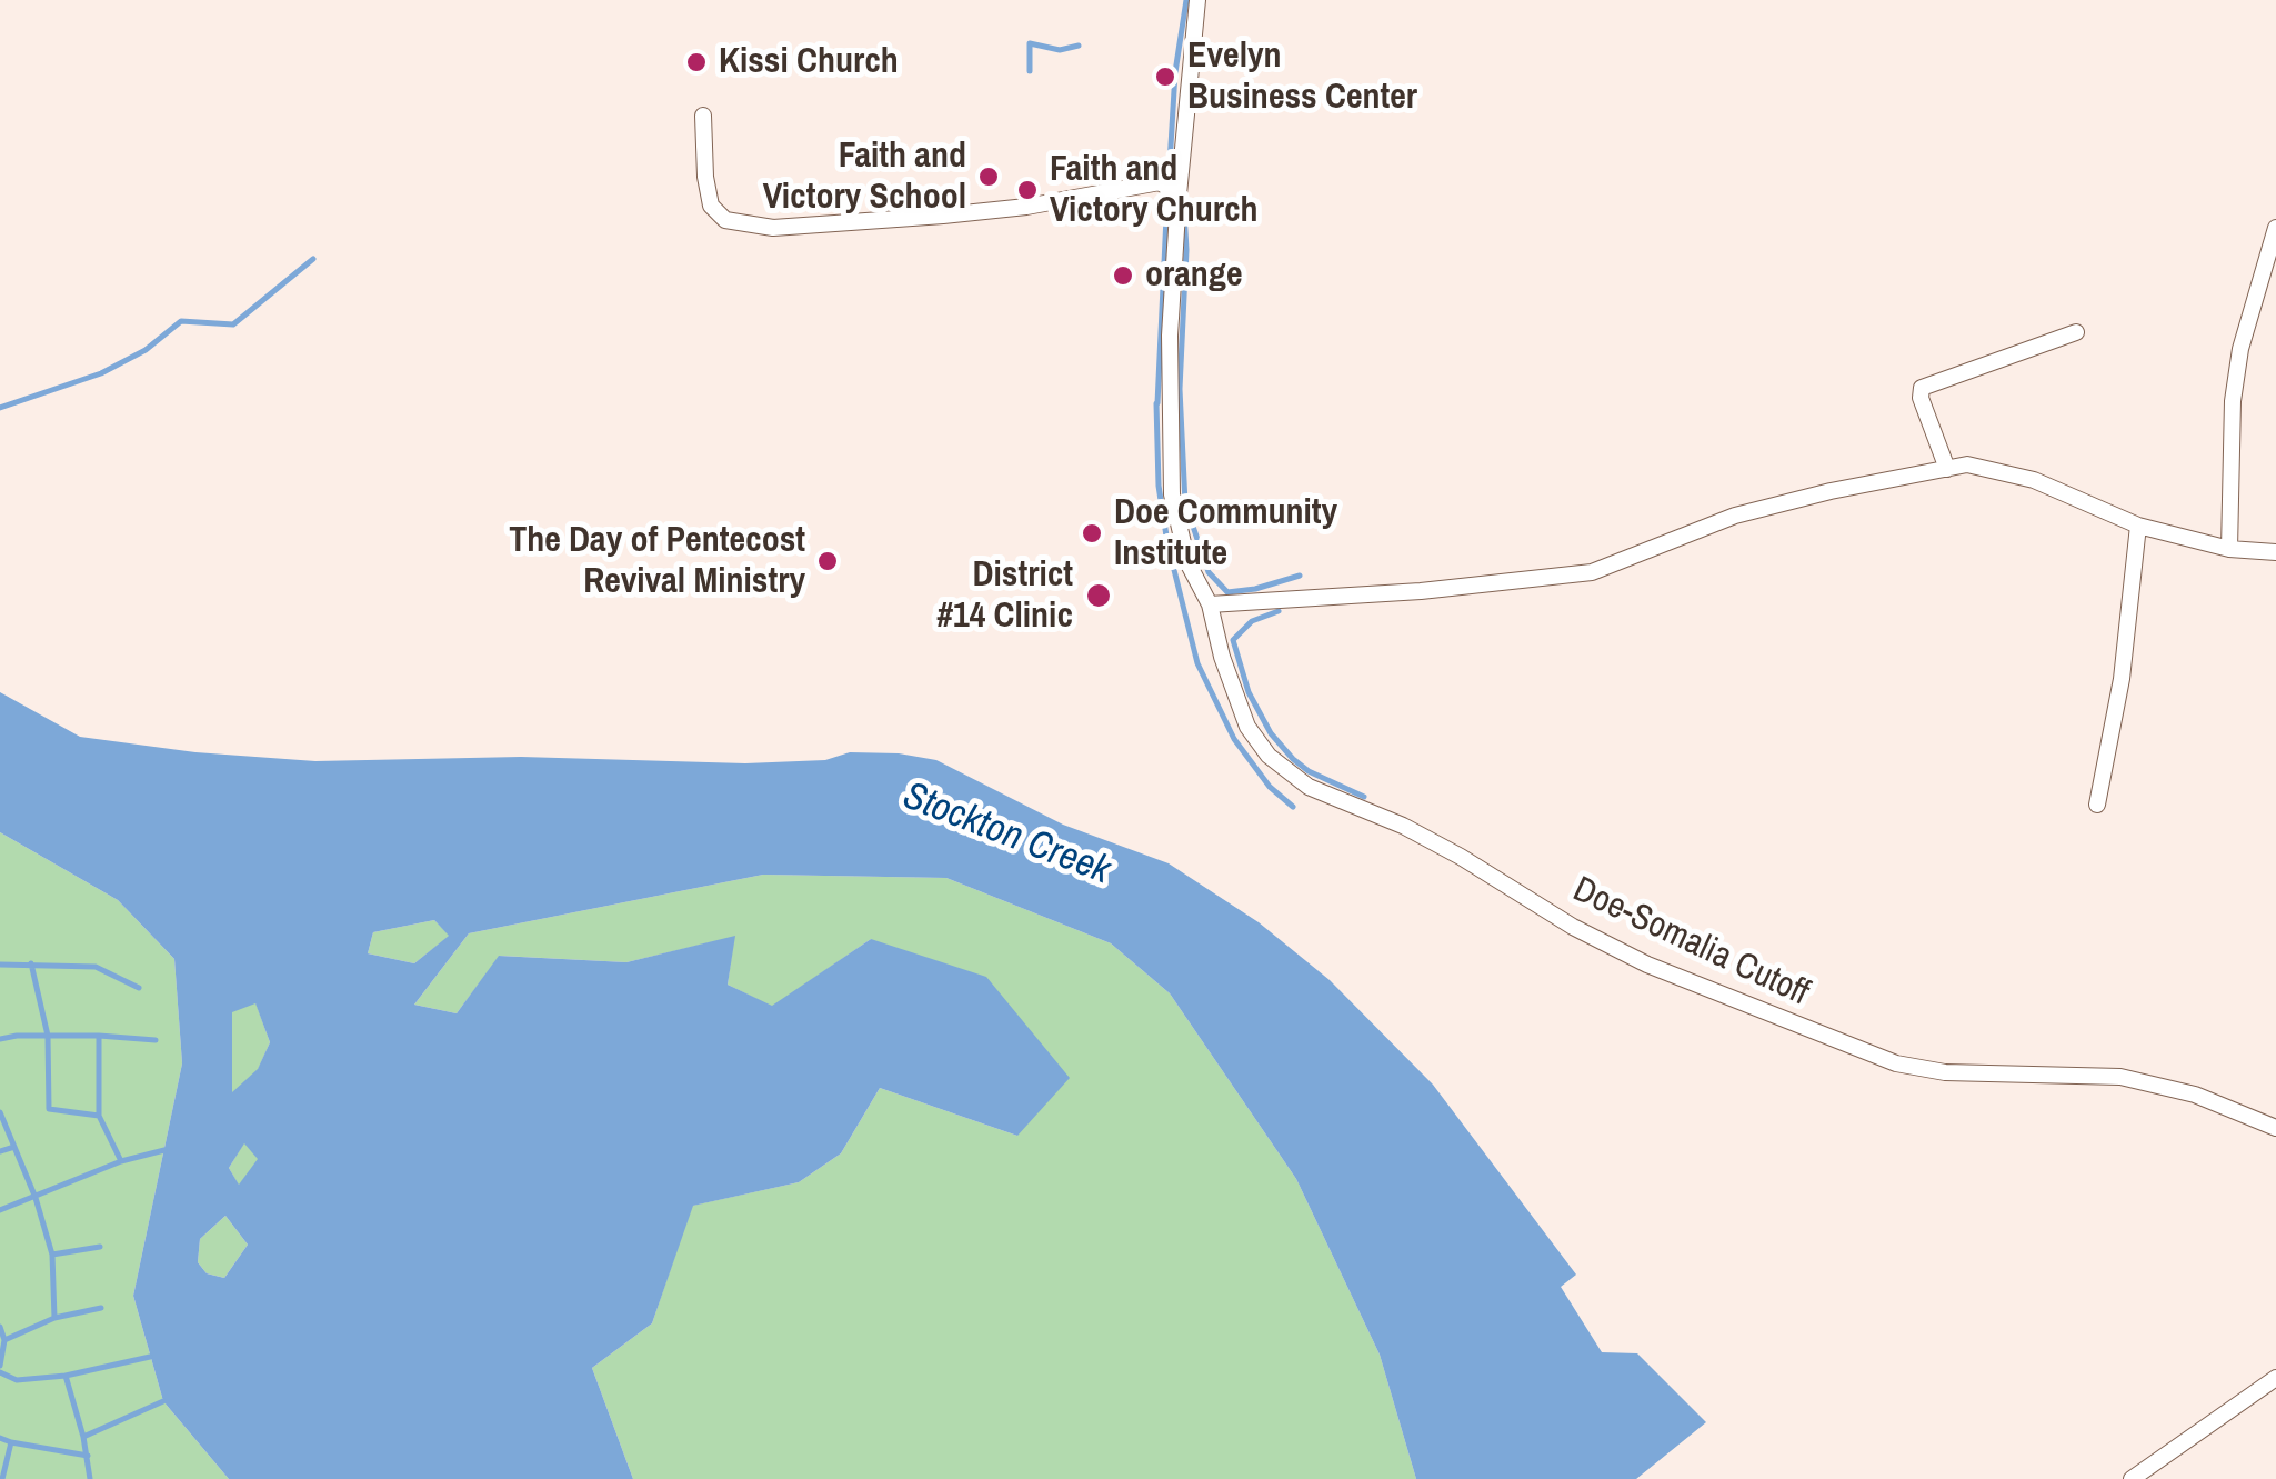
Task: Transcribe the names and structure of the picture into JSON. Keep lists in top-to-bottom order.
{
  "streets": {
    "street": ["Doe-Somalia Cutoff"]
  },
  "water": ["Stockton Creek"],
  "places": [
    "Kissi Church",
    "Evelyn Business Center",
    "Faith and Victory School",
    "Faith and Victory Church",
    "orange",
    "Doe Community Institute",
    "The Day of Pentecost Revival Ministry",
    "District #14 Clinic"
  ]
}
